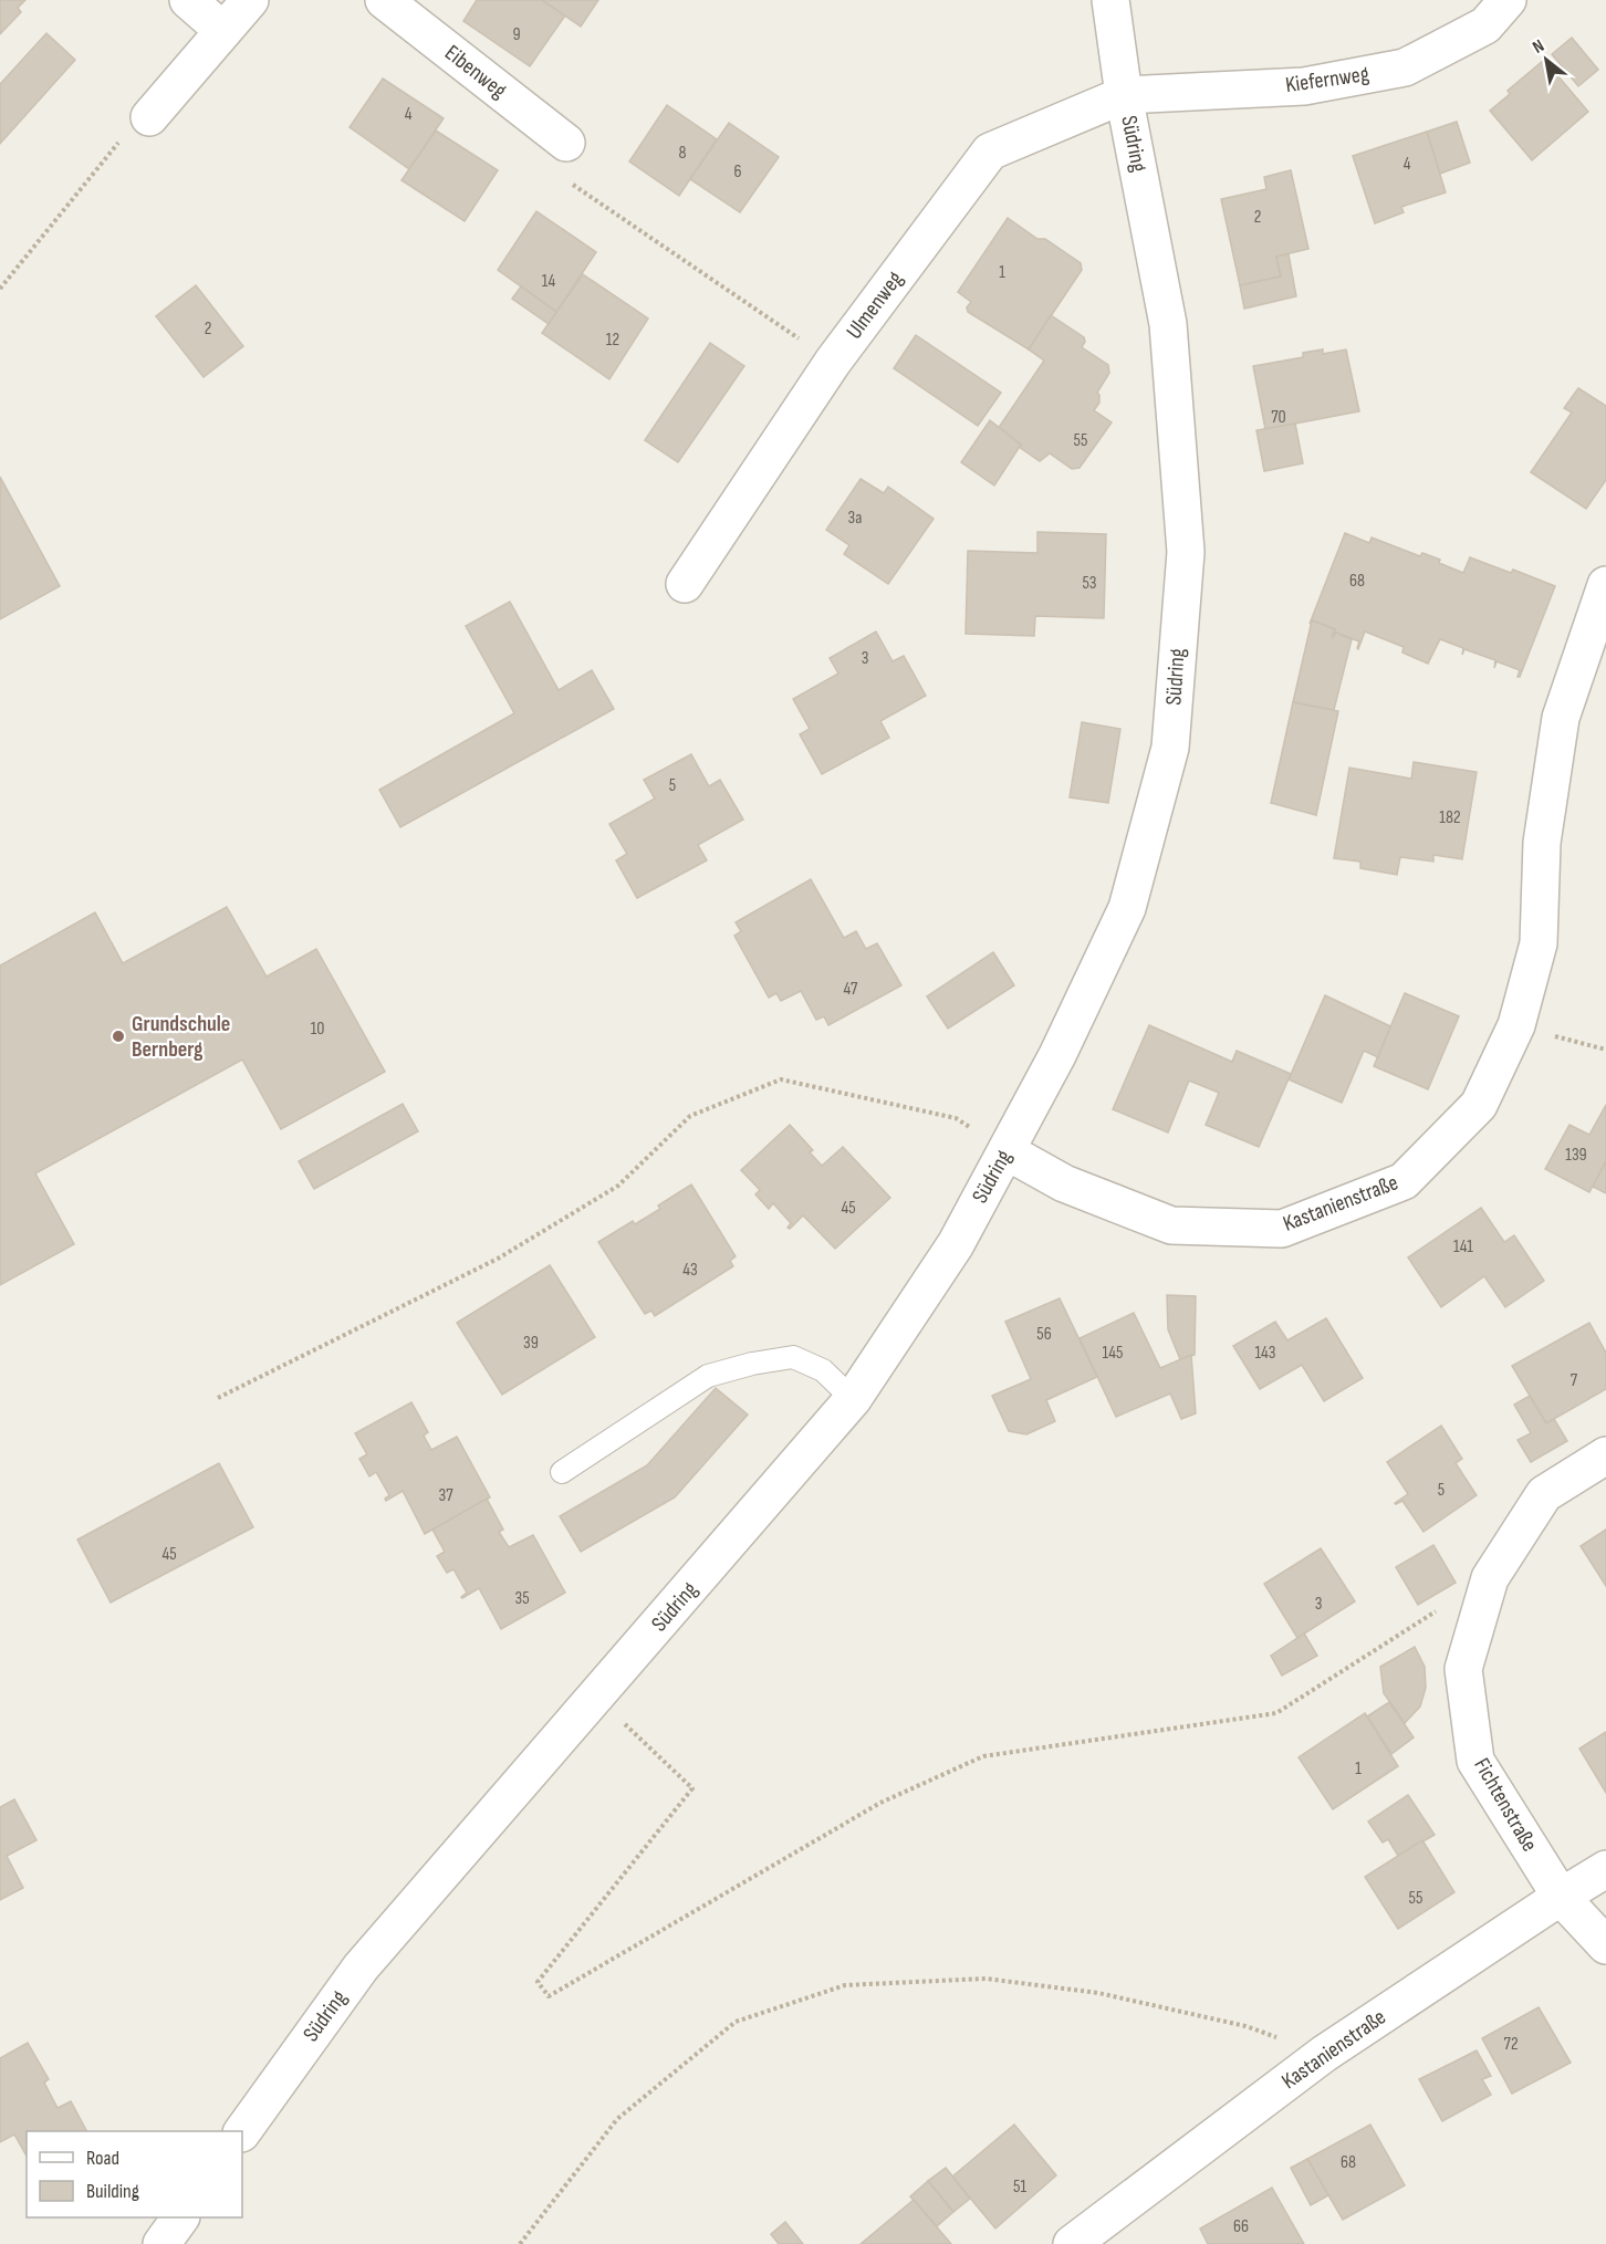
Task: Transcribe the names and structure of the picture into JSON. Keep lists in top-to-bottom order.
{
  "streets": {
    "street": [
      "Eibenweg",
      "Kiefernweg",
      "Südring",
      "Ulmenweg",
      "Kastanienstraße",
      "Fichtenstraße"
    ]
  },
  "crossings": [
    ["Kiefernweg", "Südring"],
    ["Kiefernweg", "Ulmenweg"],
    ["Südring", "Ulmenweg"],
    ["Südring", "Kastanienstraße"],
    ["Kastanienstraße", "Fichtenstraße"]
  ],
  "places": ["Grundschule Bernberg"],
  "house_numbers": [
    "9",
    "4",
    "8",
    "4",
    "6",
    "2",
    "1",
    "14",
    "2",
    "12",
    "70",
    "55",
    "3a",
    "68",
    "53",
    "3",
    "5",
    "182",
    "47",
    "10",
    "139",
    "45",
    "141",
    "43",
    "56",
    "39",
    "145",
    "143",
    "7",
    "5",
    "37",
    "45",
    "35",
    "3",
    "1",
    "55",
    "72",
    "68",
    "51",
    "66"
  ],
  "legend": ["Road", "Building"],
  "north": "top left"
}
